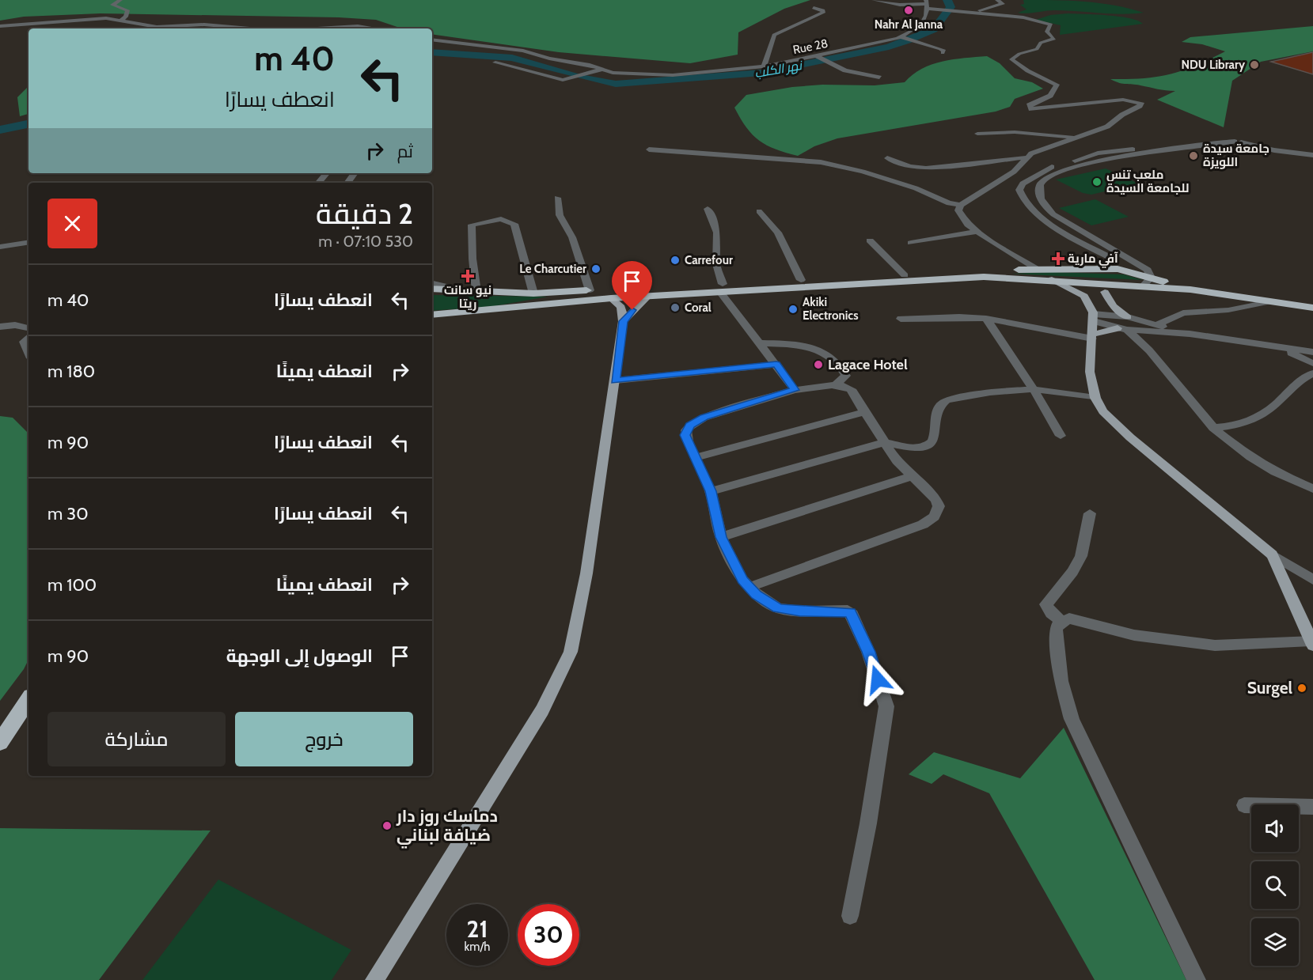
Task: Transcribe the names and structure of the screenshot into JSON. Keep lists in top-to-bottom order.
{
  "streets": {
    "street": ["Rue 28"]
  },
  "water": ["نهر الكلب"],
  "places": {
    "other": [
      "Nahr Al Janna",
      "NDU Library",
      "جامعة سيدة اللويزة",
      "ملعب تنس للجامعة السيدة",
      "Carrefour",
      "Le Charcutier",
      "Coral",
      "Akiki Electronics",
      "Lagace Hotel",
      "Surgel",
      "دماسك روز دار ضيافة لبناني"
    ],
    "health": ["آفي مارية", "نيو سانت ريتا"]
  },
  "page": {
    "turn": ["40 m", "انعطف يسارًا"],
    "then": "ثم",
    "heading": ["2 دقيقة", "530 m · 07:10"],
    "list": [
      {
        "name": "انعطف يسارًا",
        "value": "40 m"
      },
      {
        "name": "انعطف يمينًا",
        "value": "180 m"
      },
      {
        "name": "انعطف يسارًا",
        "value": "90 m"
      },
      {
        "name": "انعطف يسارًا",
        "value": "30 m"
      },
      {
        "name": "انعطف يمينًا",
        "value": "100 m"
      },
      {
        "name": "الوصول إلى الوجهة",
        "value": "90 m"
      }
    ],
    "buttons": ["خروج", "مشاركة"],
    "speed": "21 km/h",
    "limit": "30"
  }
}
